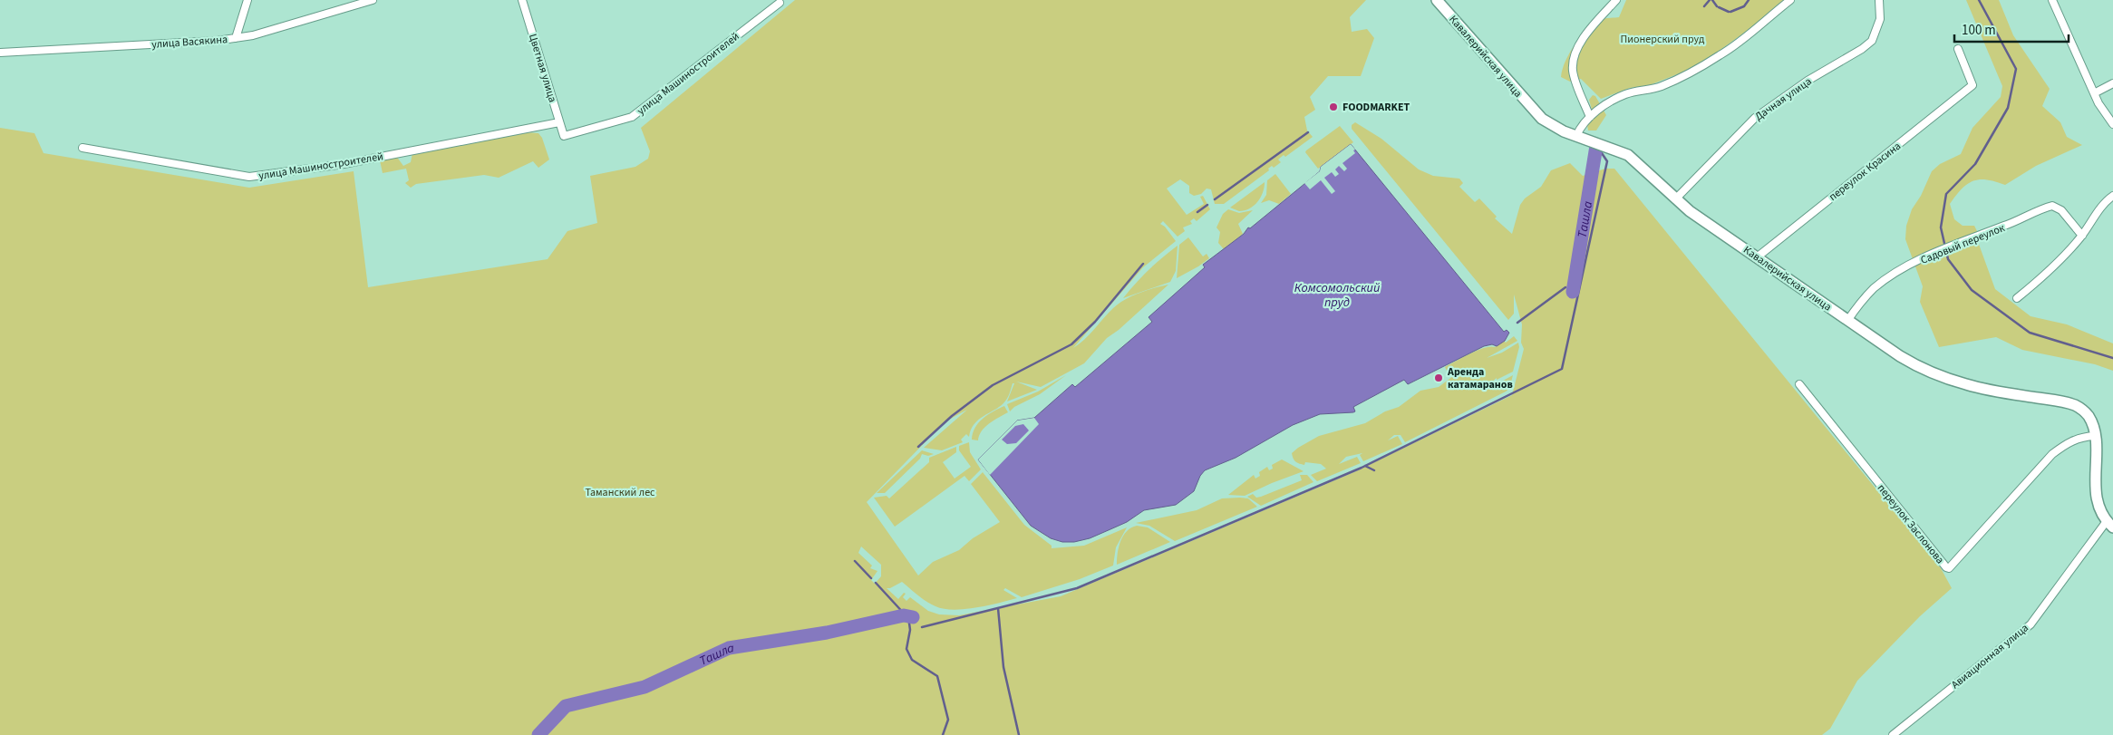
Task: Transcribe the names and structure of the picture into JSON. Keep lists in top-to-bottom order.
{
  "streets": {
    "street": [
      "улица Васякина",
      "Кавалерийская улица",
      "Цветная улица",
      "улица Машиностроителей",
      "Дачная улица",
      "переулок Красина",
      "Садовый переулок",
      "переулок Заслонова",
      "Авиационная улица"
    ]
  },
  "crossings": [
    ["Кавалерийская улица", "Дачная улица"],
    ["Кавалерийская улица", "переулок Красина"],
    ["Кавалерийская улица", "Садовый переулок"],
    ["Кавалерийская улица", "переулок Заслонова"],
    ["Кавалерийская улица", "Авиационная улица"],
    ["Цветная улица", "улица Машиностроителей"]
  ],
  "water": ["Ташла", "Комсомольский пруд"],
  "parks": ["Пионерский пруд", "Таманский лес"],
  "places": ["FOODMARKET", "Аренда катамаранов"],
  "scale_bar": "100 m"
}
